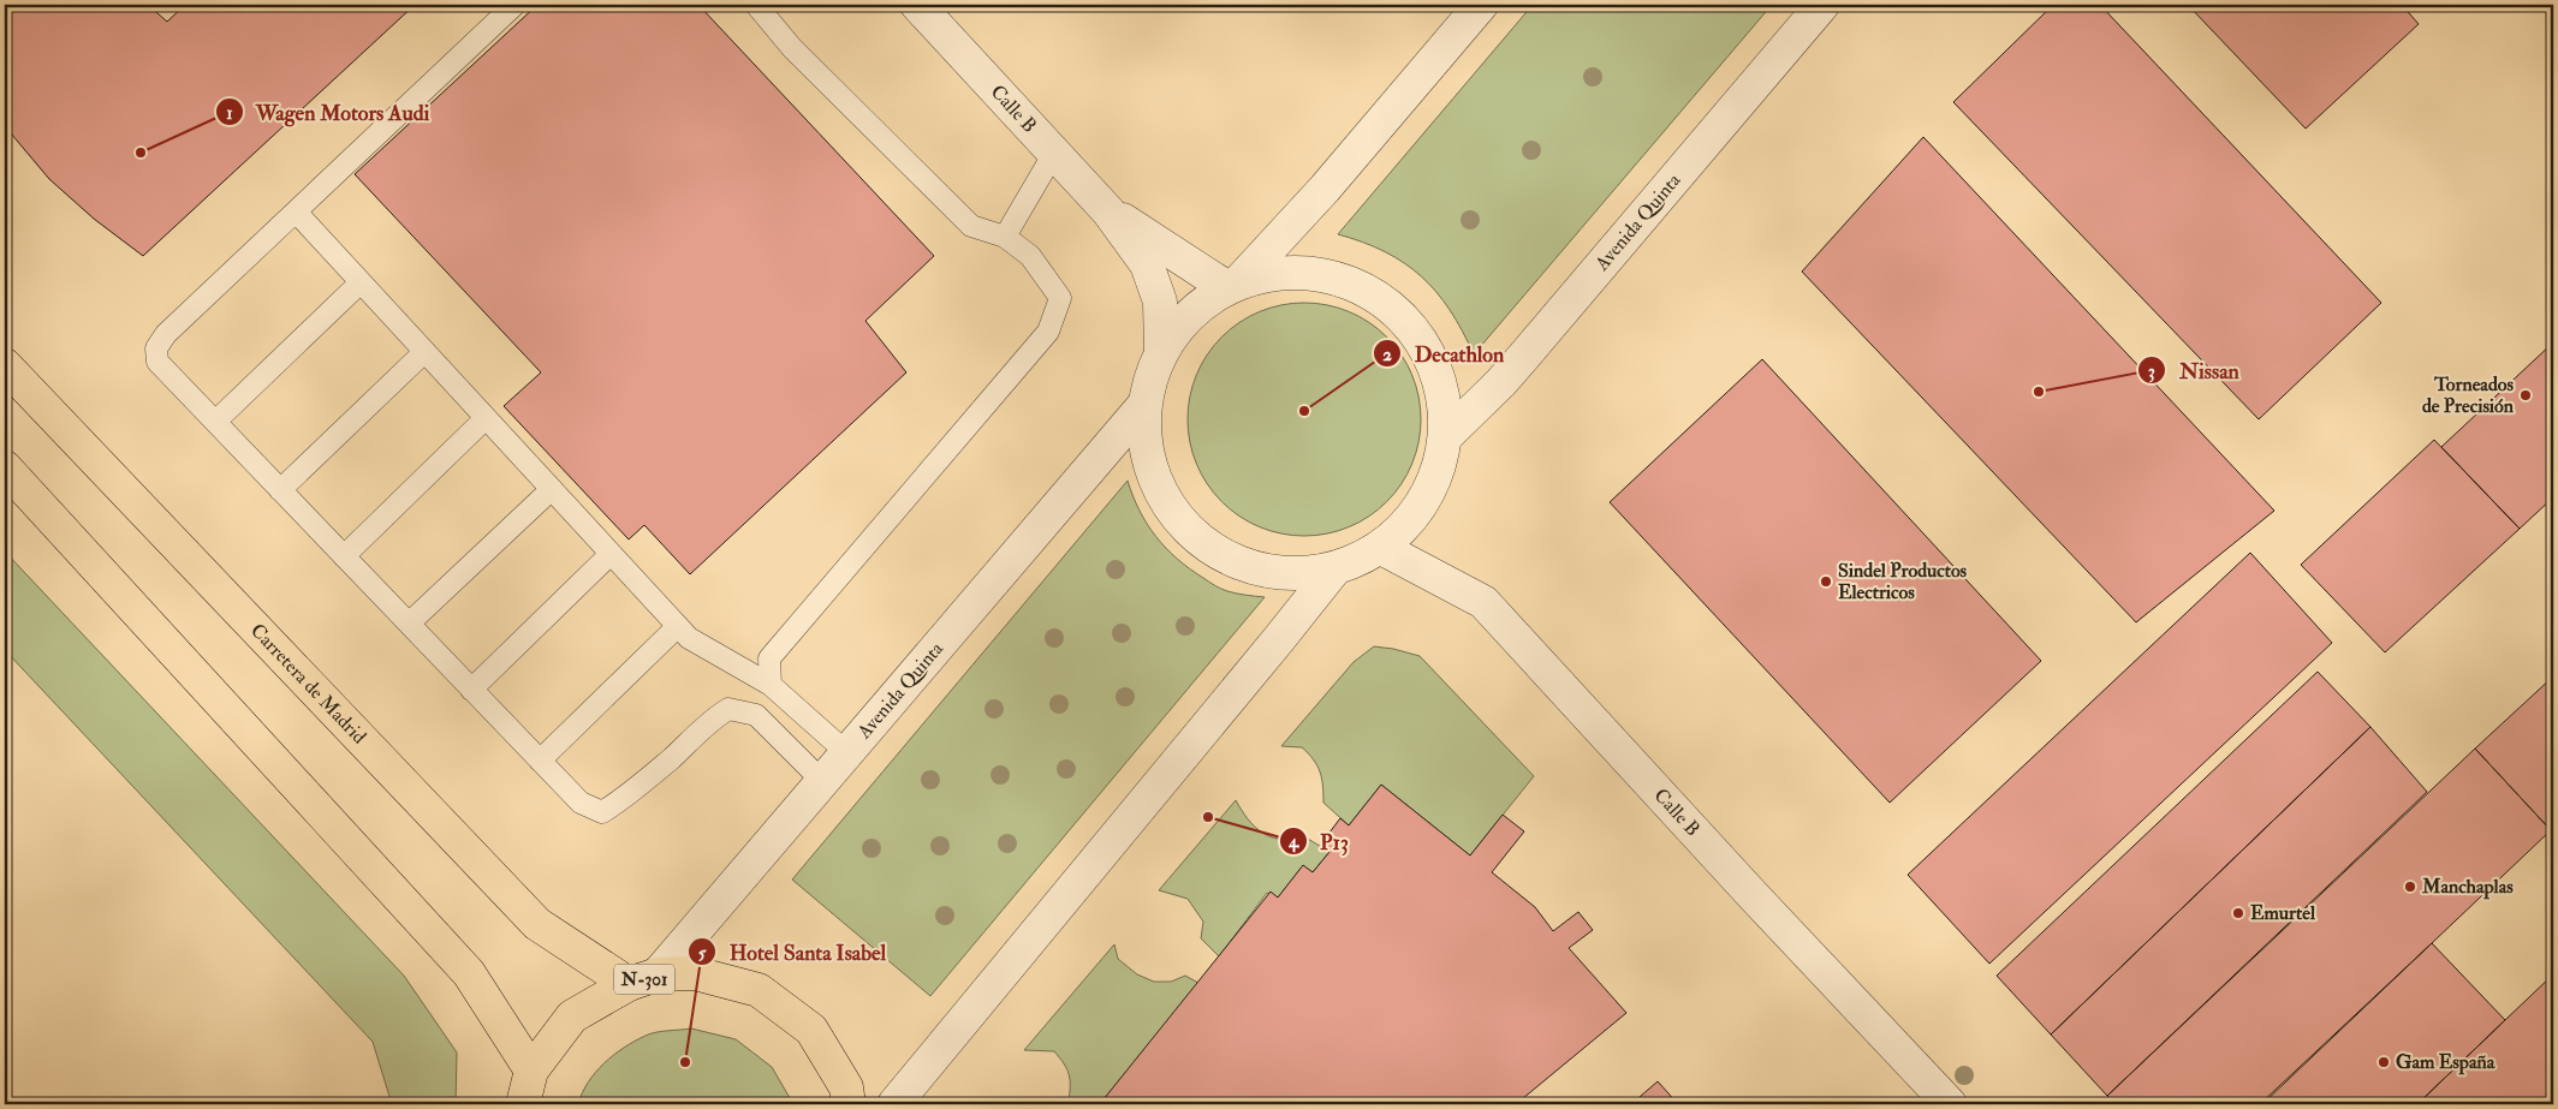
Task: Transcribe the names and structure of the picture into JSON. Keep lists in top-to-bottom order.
{
  "streets": {
    "main road": ["Carretera de Madrid", "N-301"],
    "street": ["Calle B", "Avenida Quinta"]
  },
  "crossings": [
    ["Avenida Quinta", "Carretera de Madrid"],
    ["Avenida Quinta", "N-301"],
    ["Carretera de Madrid", "N-301"]
  ],
  "places": [
    "Wagen Motors Audi",
    "Nissan",
    "Torneados de Precisión",
    "Decathlon",
    "Sindel Productos Electricos",
    "P13",
    "Manchaplas",
    "Emurtel",
    "Hotel Santa Isabel",
    "Gam España"
  ]
}
